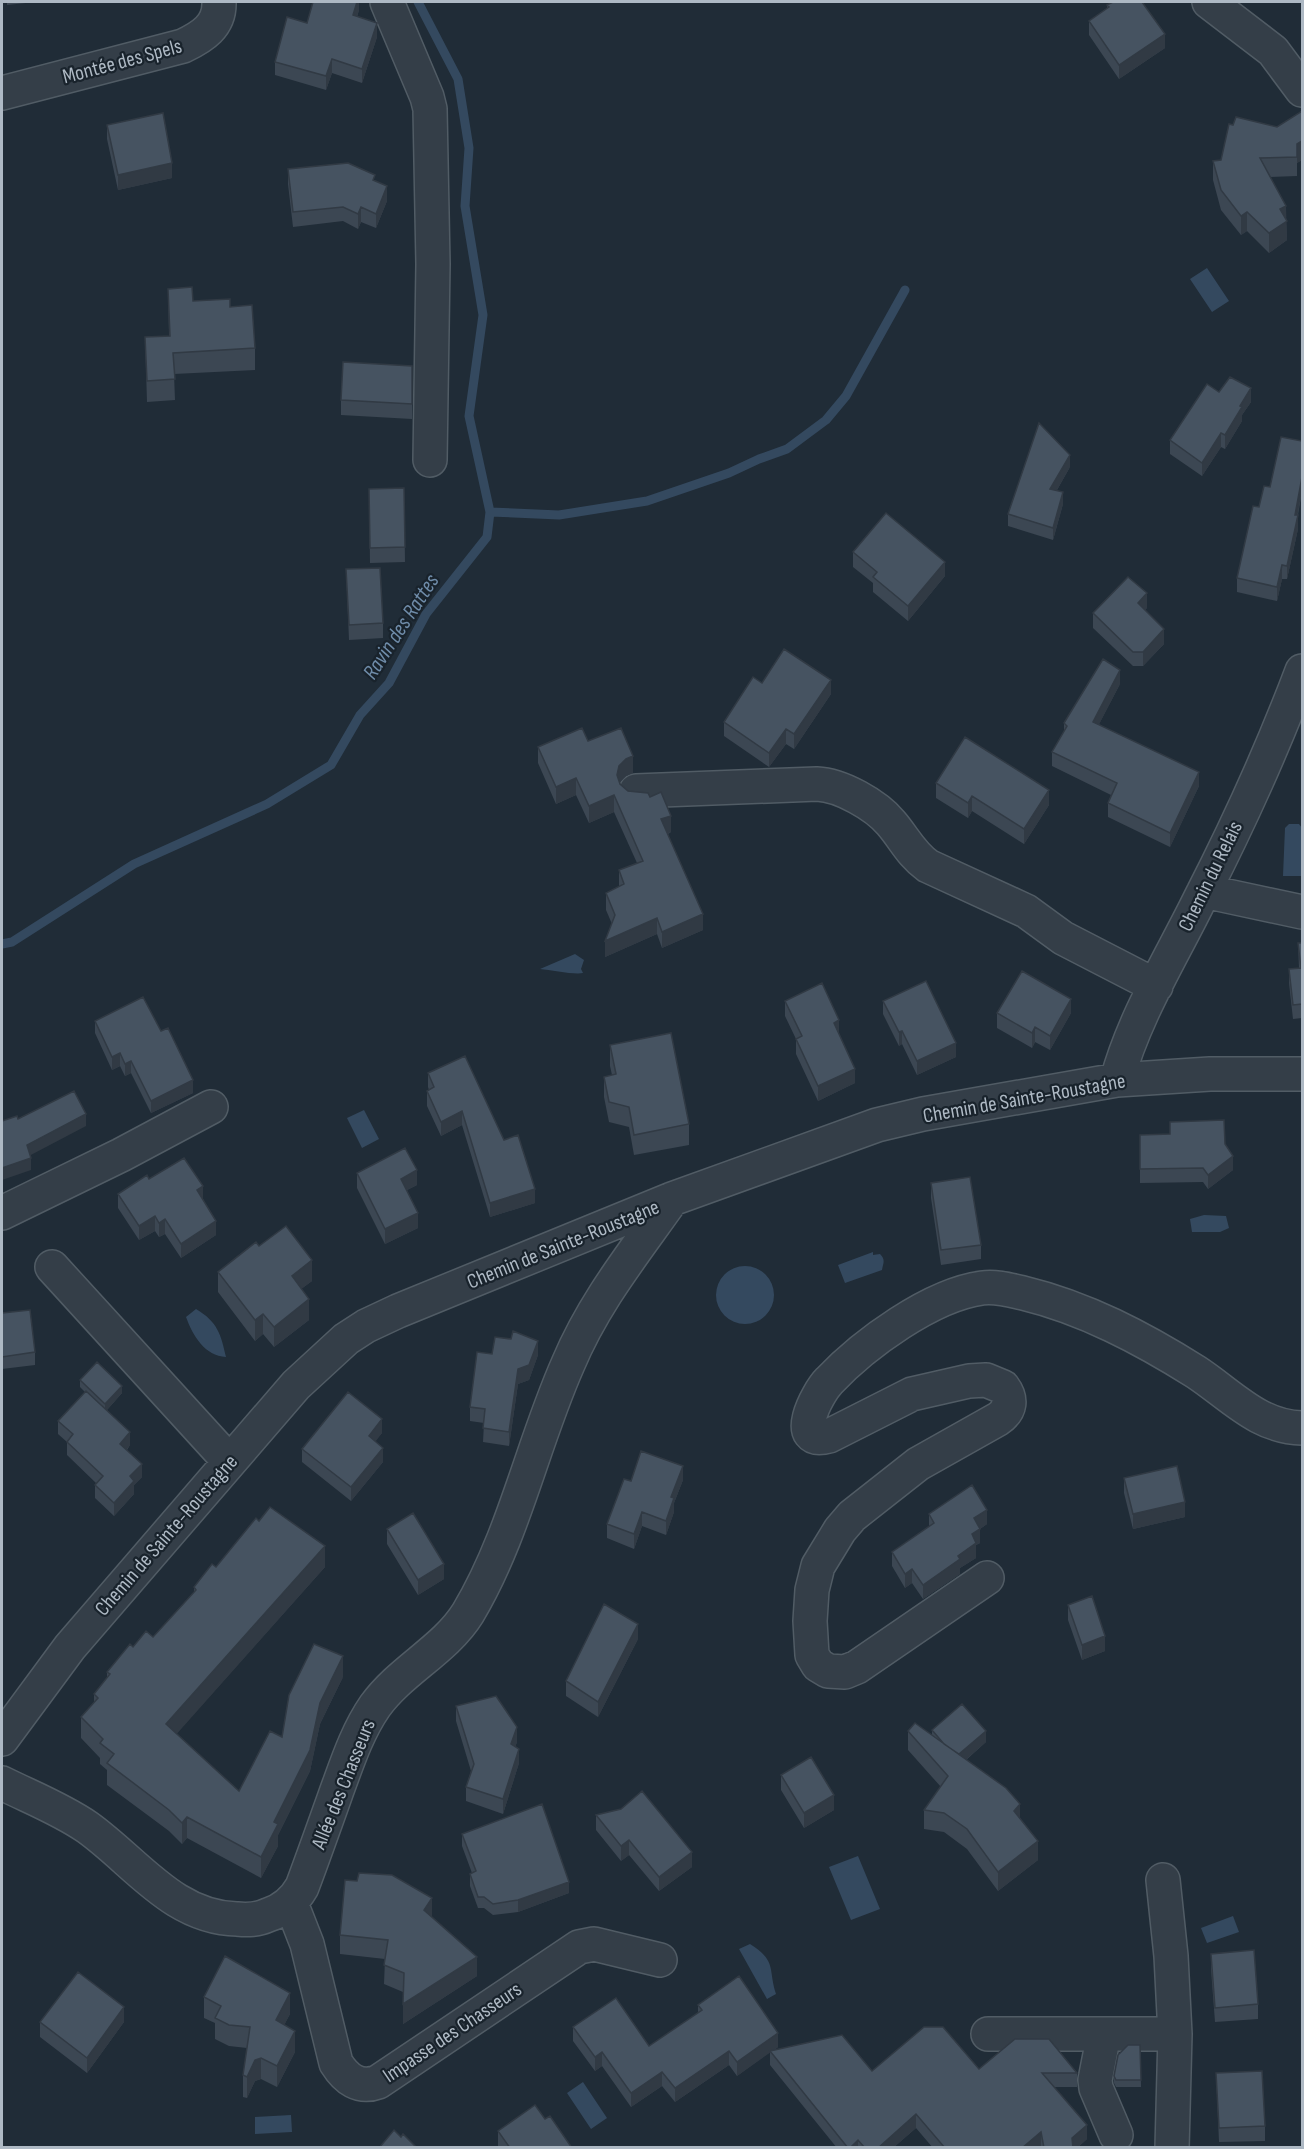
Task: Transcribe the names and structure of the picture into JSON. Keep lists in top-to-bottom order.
{
  "streets": {
    "street": [
      "Montée des Spels",
      "Chemin du Relais",
      "Chemin de Sainte-Roustagne",
      "Allée des Chasseurs",
      "Impasse des Chasseurs"
    ]
  },
  "crossings": [
    ["Chemin du Relais", "Chemin de Sainte-Roustagne"],
    ["Chemin de Sainte-Roustagne", "Allée des Chasseurs"],
    ["Allée des Chasseurs", "Impasse des Chasseurs"]
  ],
  "water": ["Ravin des Rattes"]
}
